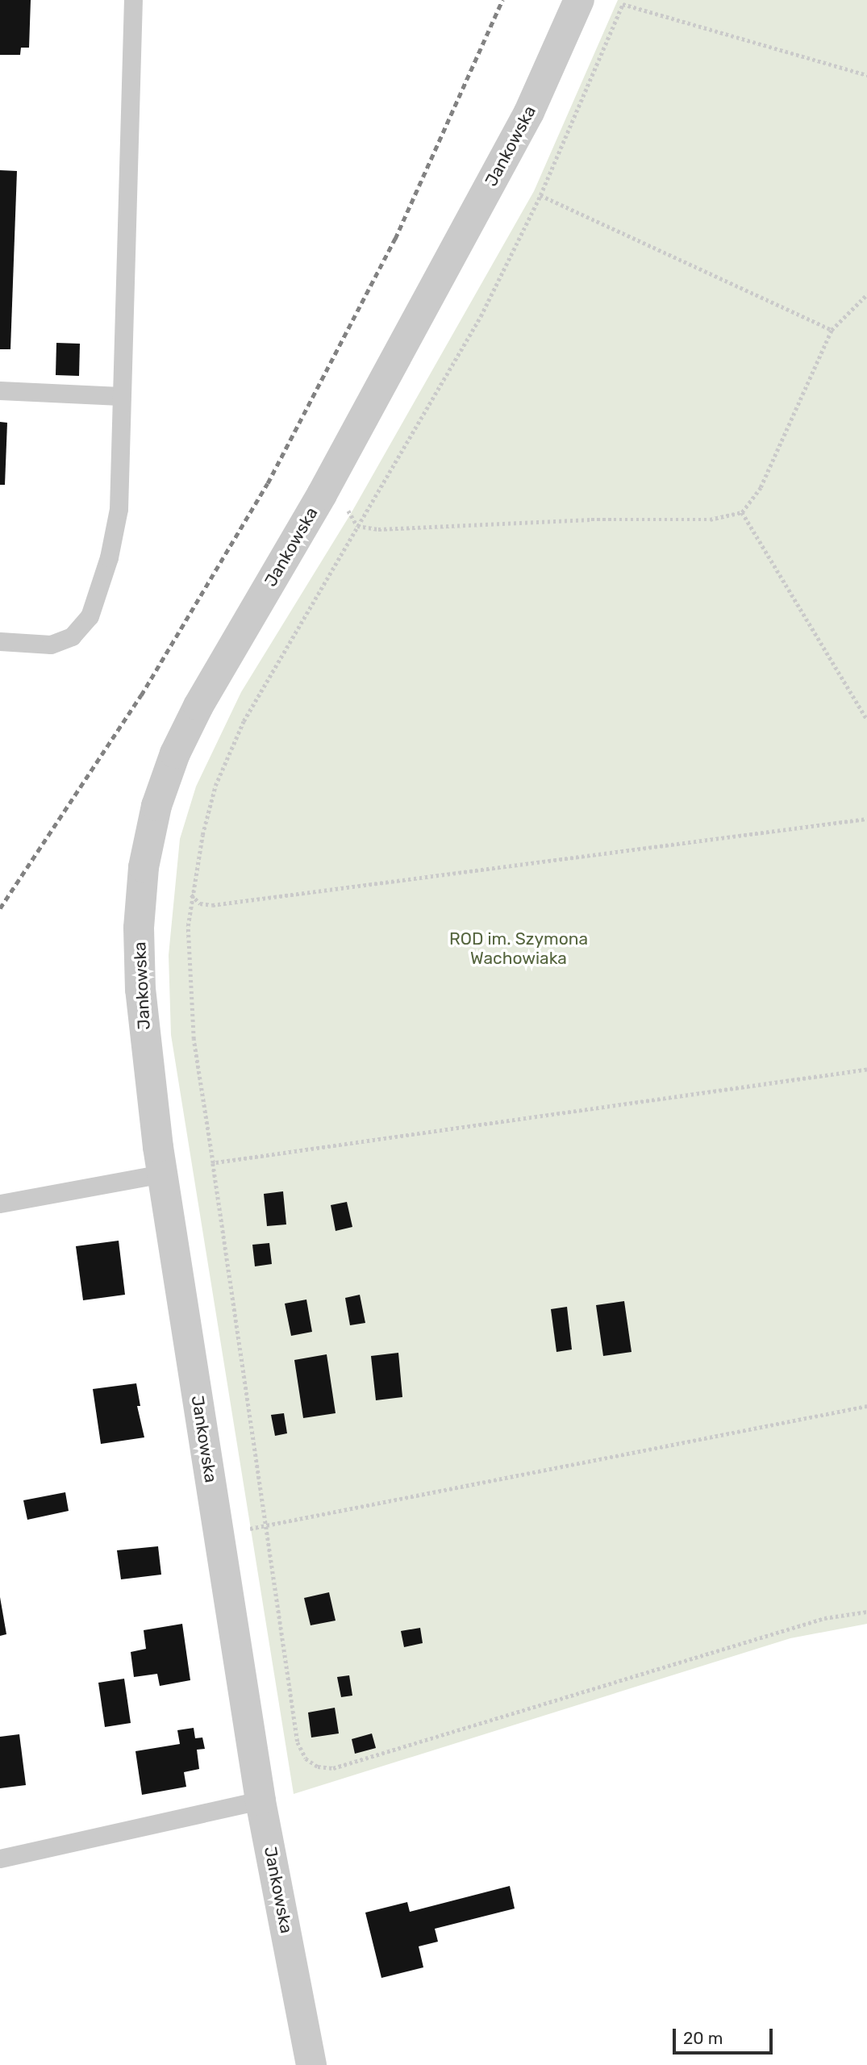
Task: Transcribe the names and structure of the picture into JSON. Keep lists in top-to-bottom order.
{
  "streets": {
    "street": ["Jankowska"]
  },
  "parks": ["ROD im. Szymona Wachowiaka"],
  "scale_bar": "20 m"
}
